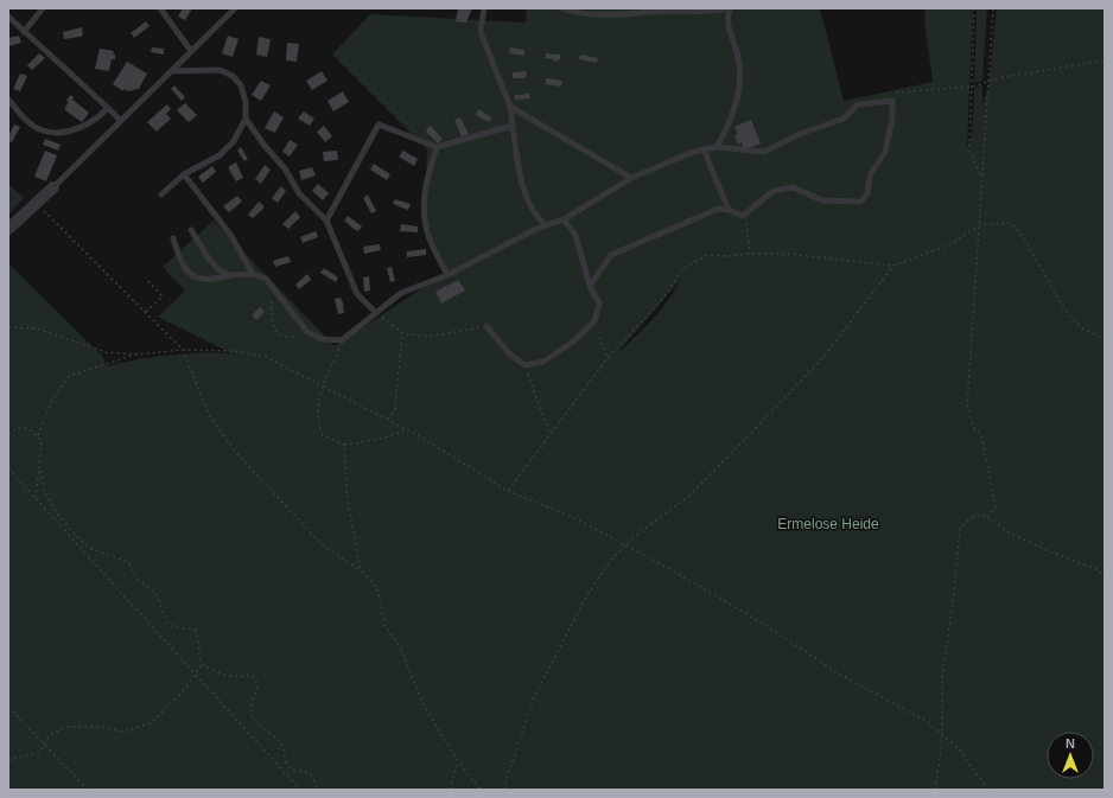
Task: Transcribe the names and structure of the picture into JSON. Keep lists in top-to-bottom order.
{
  "parks": ["Ermelose Heide"],
  "north": "top"
}
